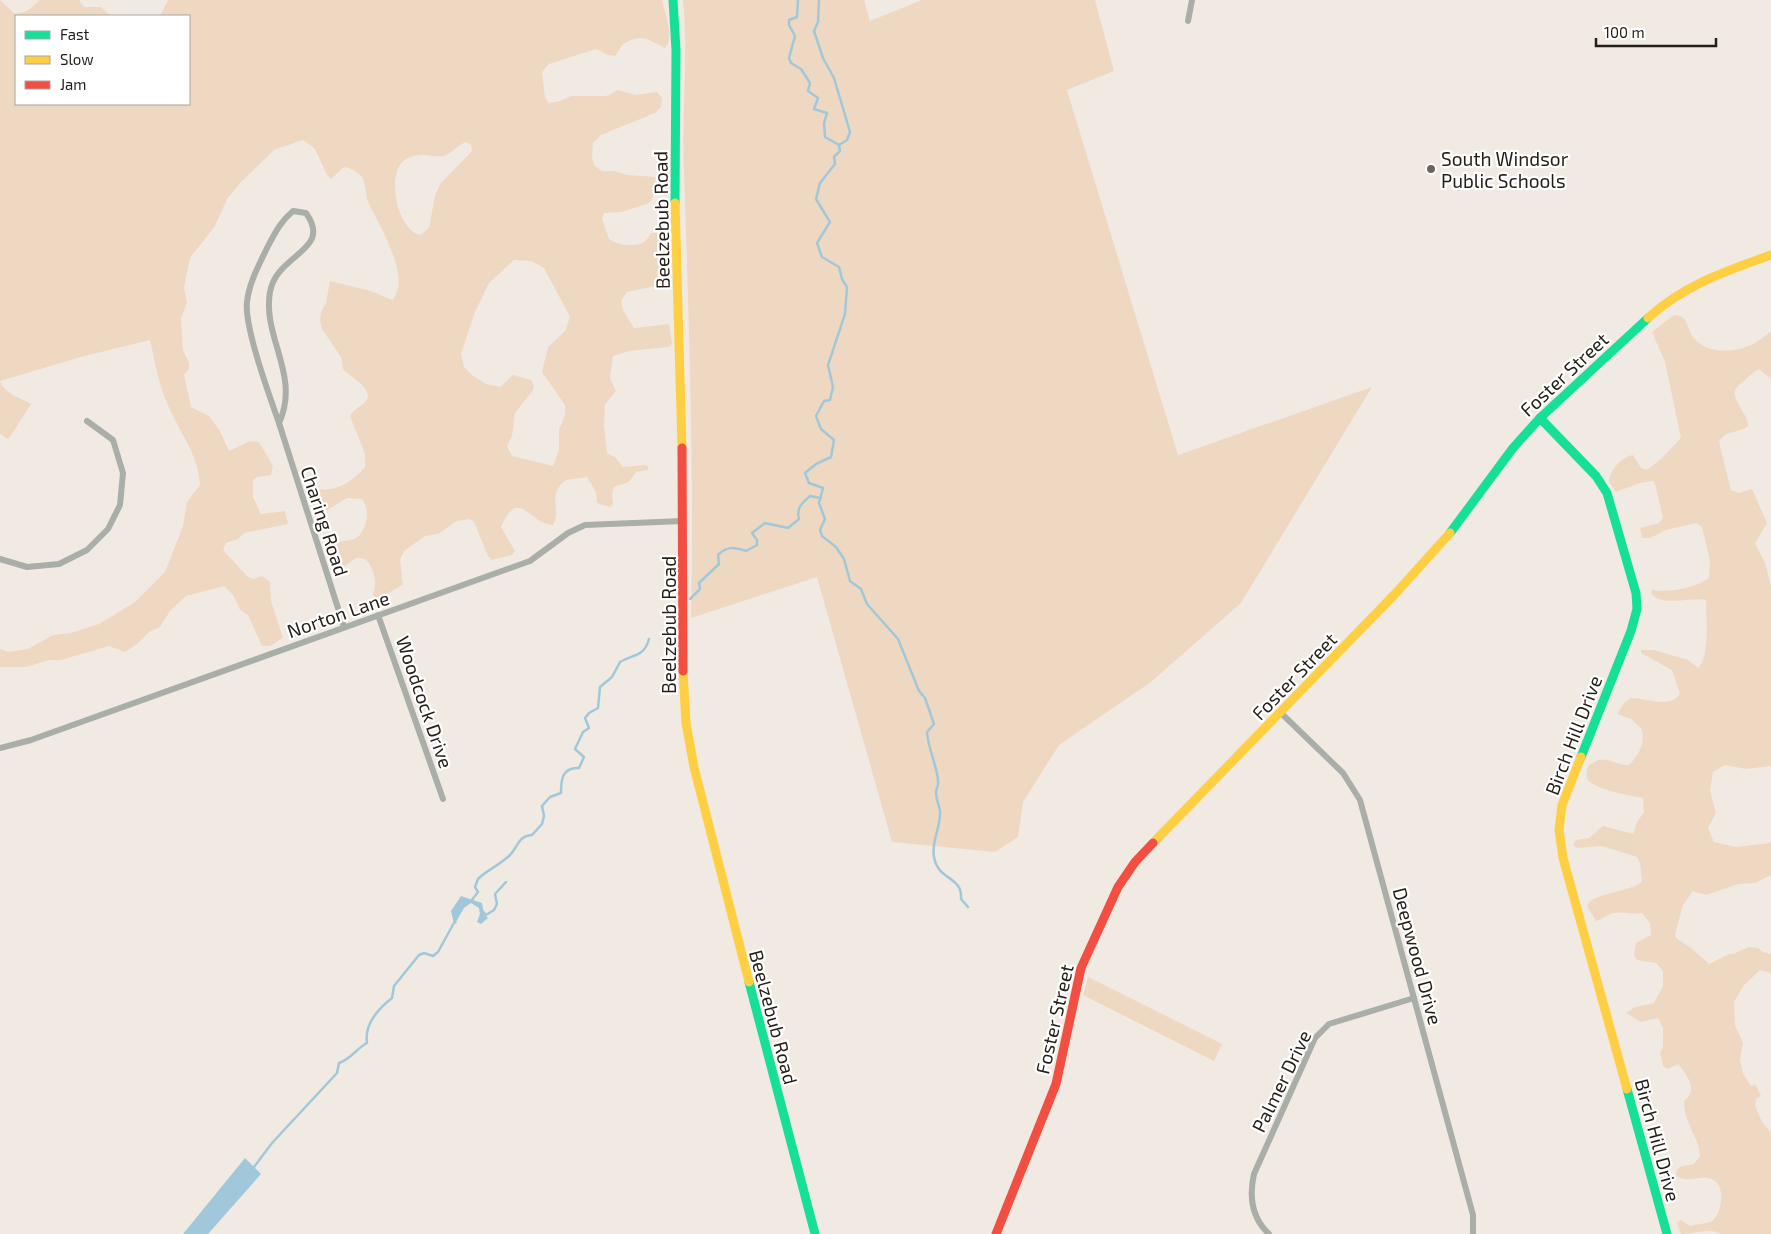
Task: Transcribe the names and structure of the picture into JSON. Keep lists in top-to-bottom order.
{
  "streets": {
    "street": [
      "Beelzebub Road",
      "Foster Street",
      "Charing Road",
      "Norton Lane",
      "Woodcock Drive",
      "Birch Hill Drive",
      "Deepwood Drive",
      "Palmer Drive"
    ]
  },
  "crossings": [
    ["Beelzebub Road", "Norton Lane"],
    ["Foster Street", "Birch Hill Drive"],
    ["Foster Street", "Deepwood Drive"],
    ["Charing Road", "Norton Lane"],
    ["Norton Lane", "Woodcock Drive"],
    ["Deepwood Drive", "Palmer Drive"]
  ],
  "places": ["South Windsor Public Schools"],
  "legend": ["Fast", "Slow", "Jam"],
  "scale_bar": "100 m"
}
